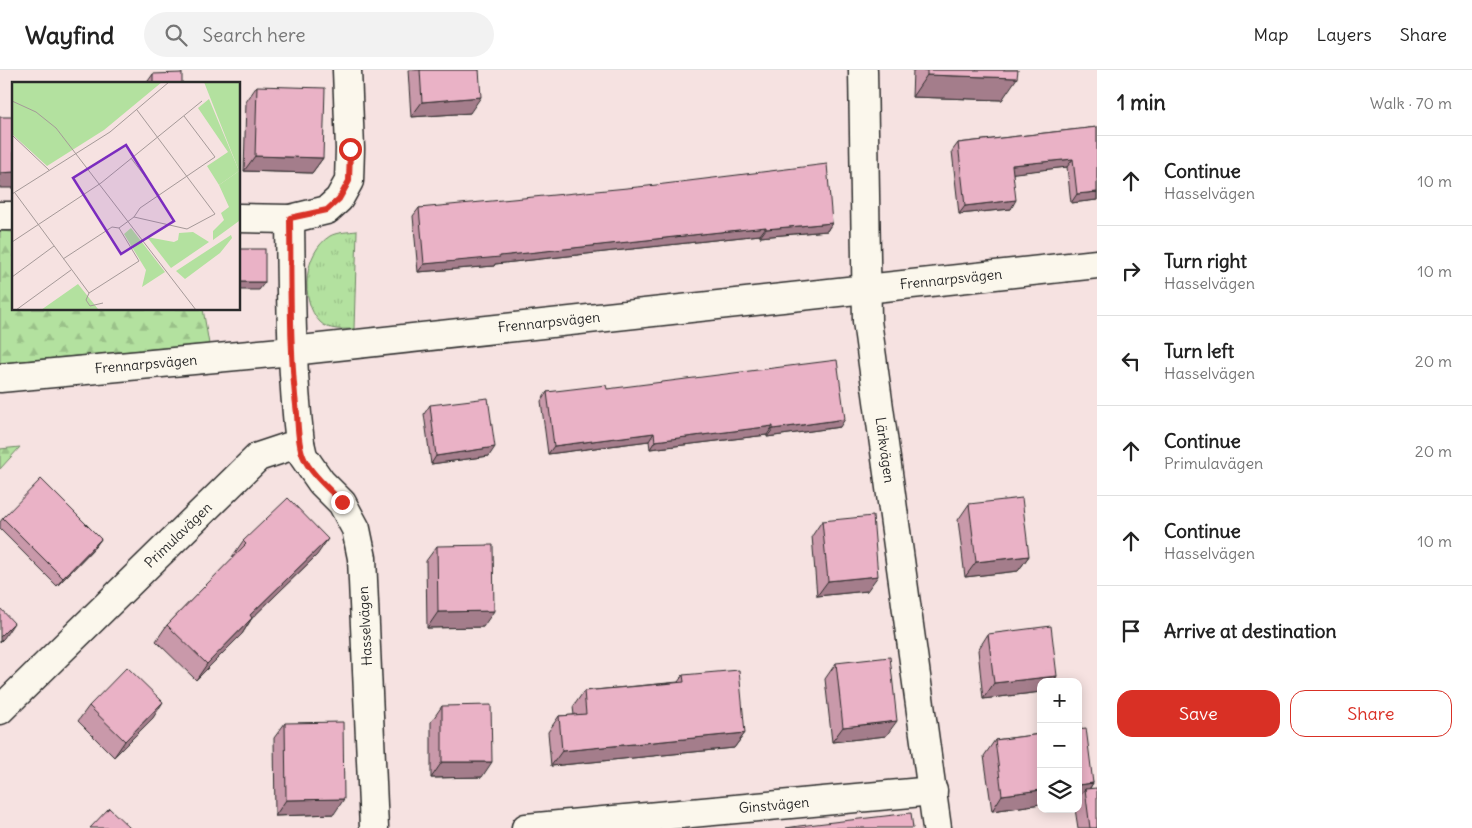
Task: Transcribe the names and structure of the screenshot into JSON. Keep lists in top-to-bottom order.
{
  "streets": {
    "street": [
      "Frennarpsvägen",
      "Lärkvägen",
      "Primulavägen",
      "Hasselvägen",
      "Ginstvägen"
    ]
  },
  "crossings": [
    ["Frennarpsvägen", "Lärkvägen"],
    ["Lärkvägen", "Ginstvägen"],
    ["Primulavägen", "Hasselvägen"]
  ],
  "page": {
    "header": "Wayfind",
    "search": "Search here",
    "nav": ["Map", "Layers", "Share"],
    "heading": ["1 min", "Walk · 70 m"],
    "list": [
      ["Continue", "Hasselvägen", "10 m"],
      ["Turn right", "Hasselvägen", "10 m"],
      ["Turn left", "Hasselvägen", "20 m"],
      ["Continue", "Primulavägen", "20 m"],
      ["Continue", "Hasselvägen", "10 m"],
      "Arrive at destination"
    ],
    "buttons": ["Save", "Share"],
    "map_buttons": ["+", "−"]
  }
}
